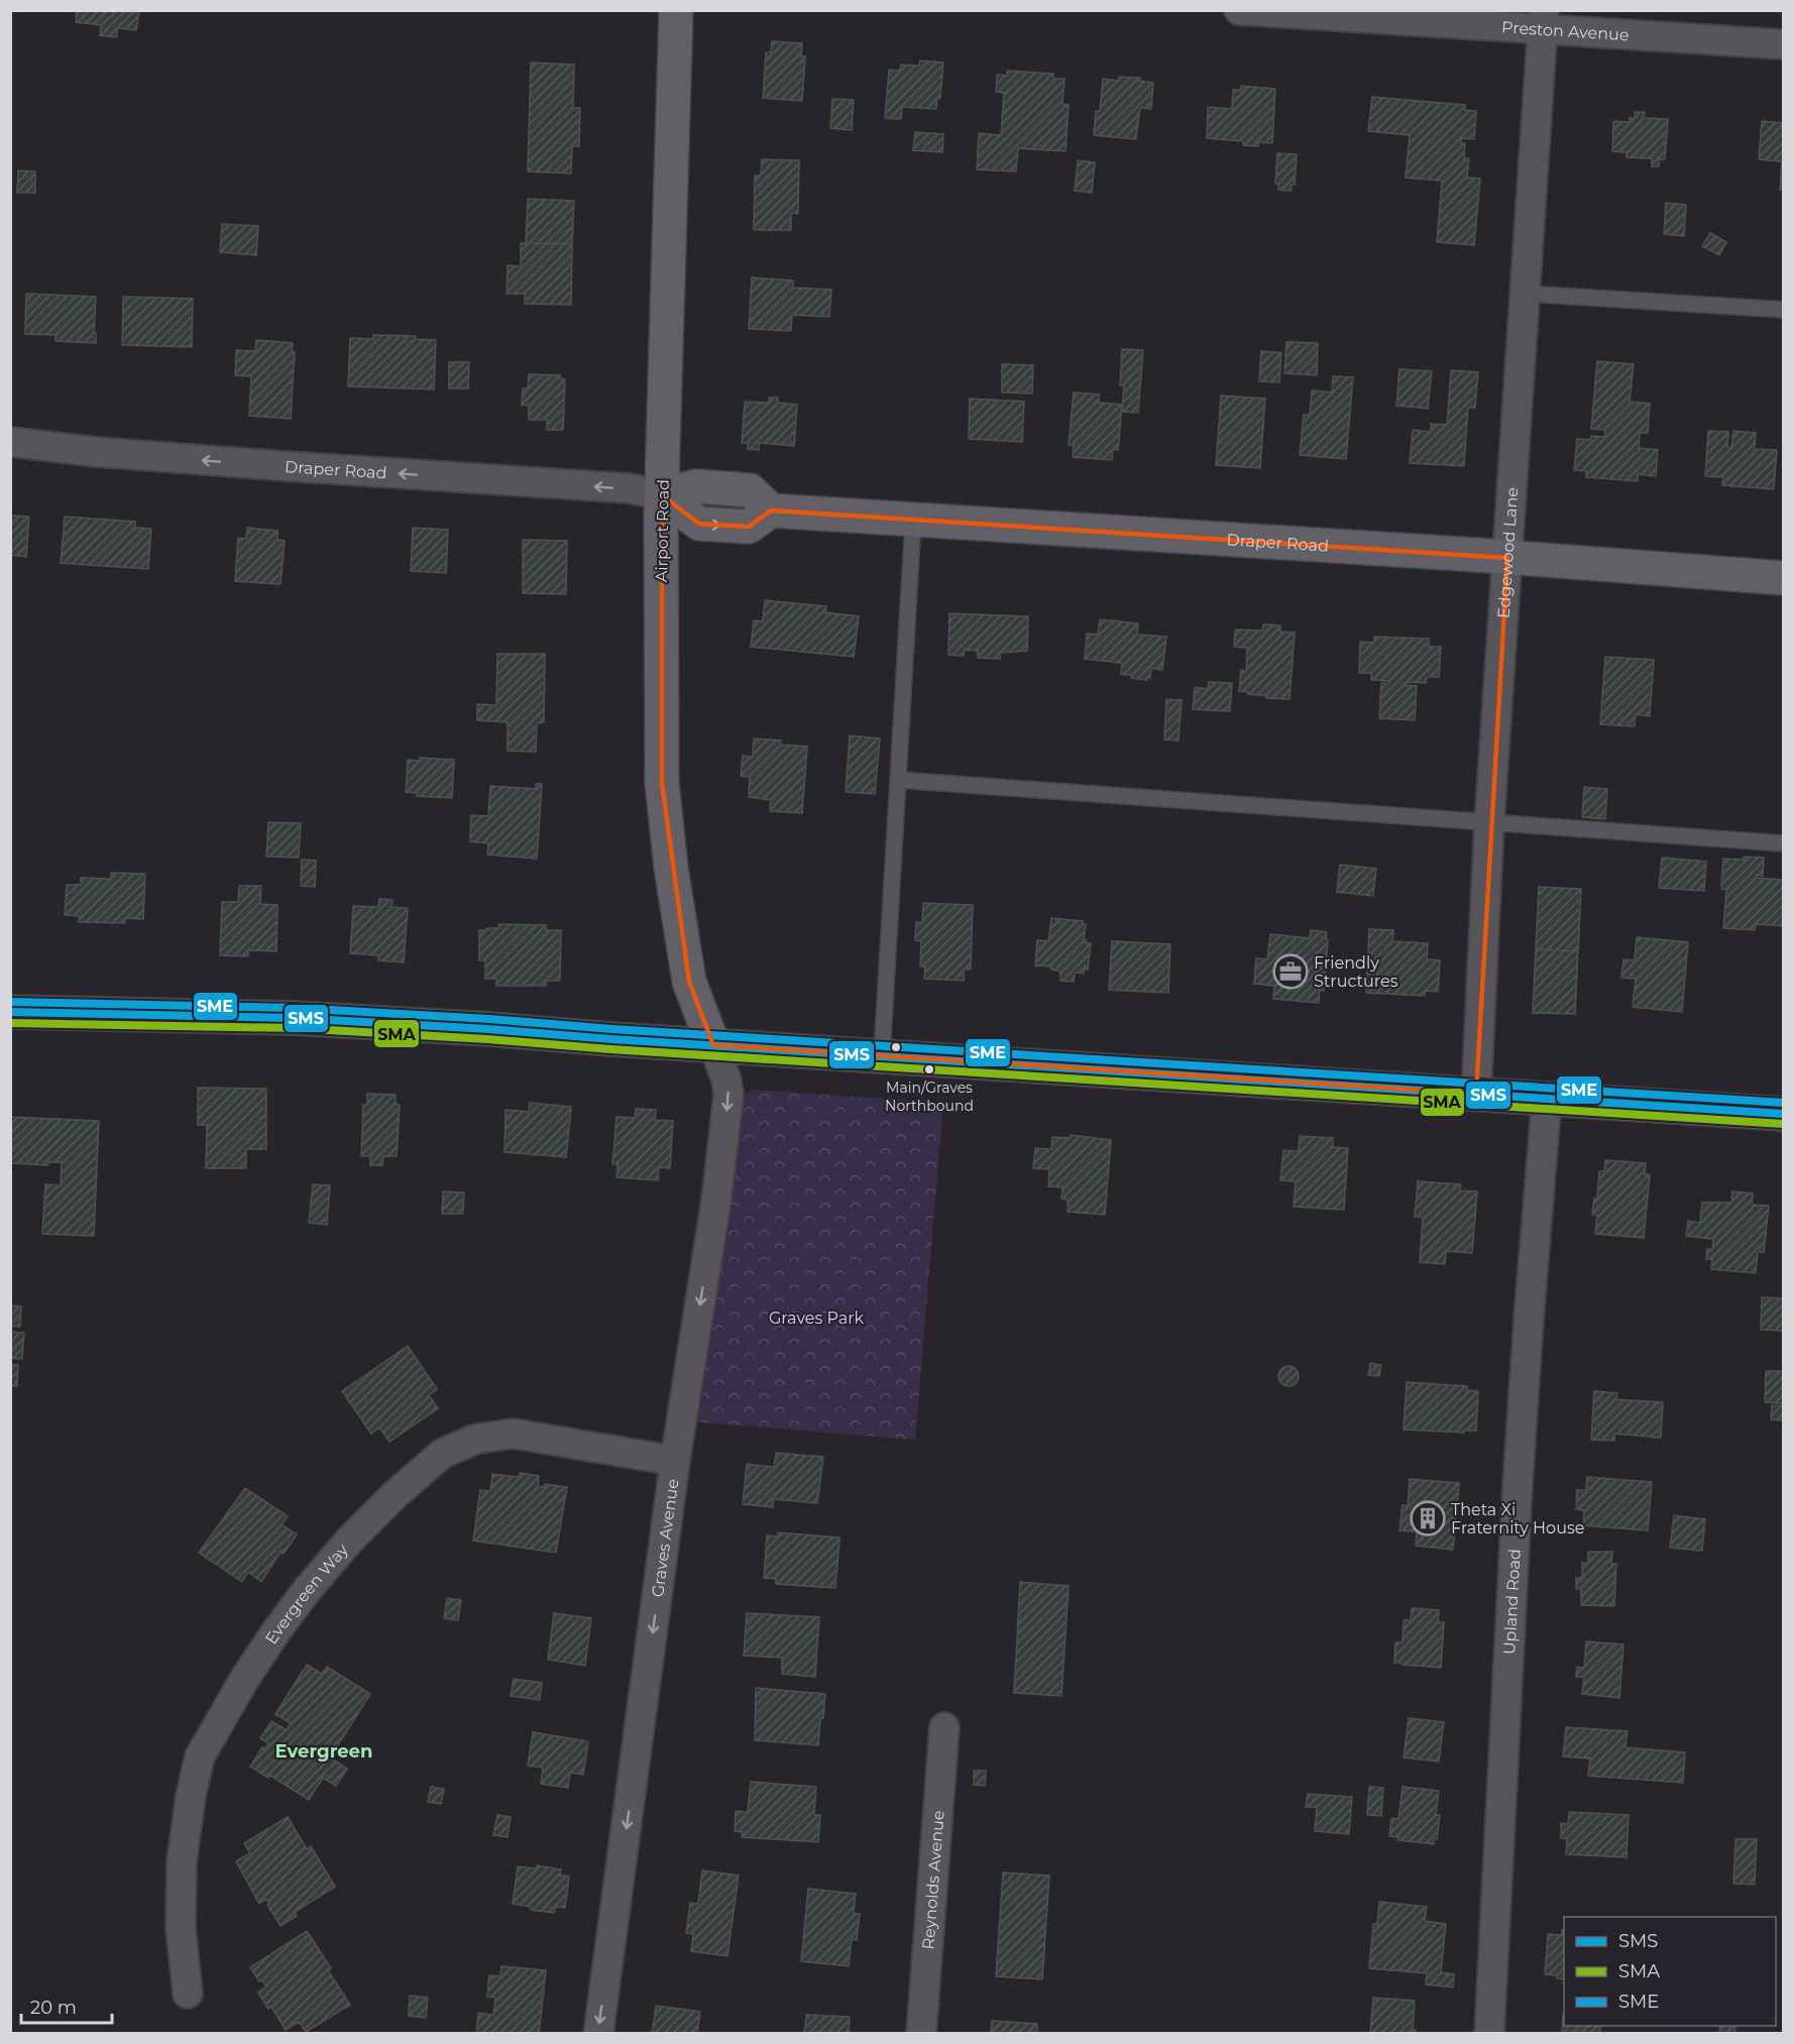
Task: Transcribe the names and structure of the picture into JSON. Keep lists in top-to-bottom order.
{
  "streets": {
    "street": [
      "Preston Avenue",
      "Draper Road",
      "Airport Road",
      "Edgewood Lane",
      "Graves Avenue",
      "Evergreen Way",
      "Upland Road",
      "Reynolds Avenue"
    ]
  },
  "crossings": [
    ["Preston Avenue", "Edgewood Lane"],
    ["Draper Road", "Airport Road"],
    ["Draper Road", "Edgewood Lane"],
    ["Airport Road", "Graves Avenue"],
    ["Graves Avenue", "Evergreen Way"]
  ],
  "one_way": ["Draper Road", "Graves Avenue"],
  "districts": ["Evergreen"],
  "parks": ["Graves Park"],
  "places": {
    "office": ["Friendly Structures"],
    "other": ["Main/Graves Northbound"],
    "building": ["Theta Xi Fraternity House"]
  },
  "lines": ["transit line SME", "transit line SMS", "transit line SMA"],
  "legend": ["SMS", "SMA", "SME"],
  "scale_bar": "20 m"
}
